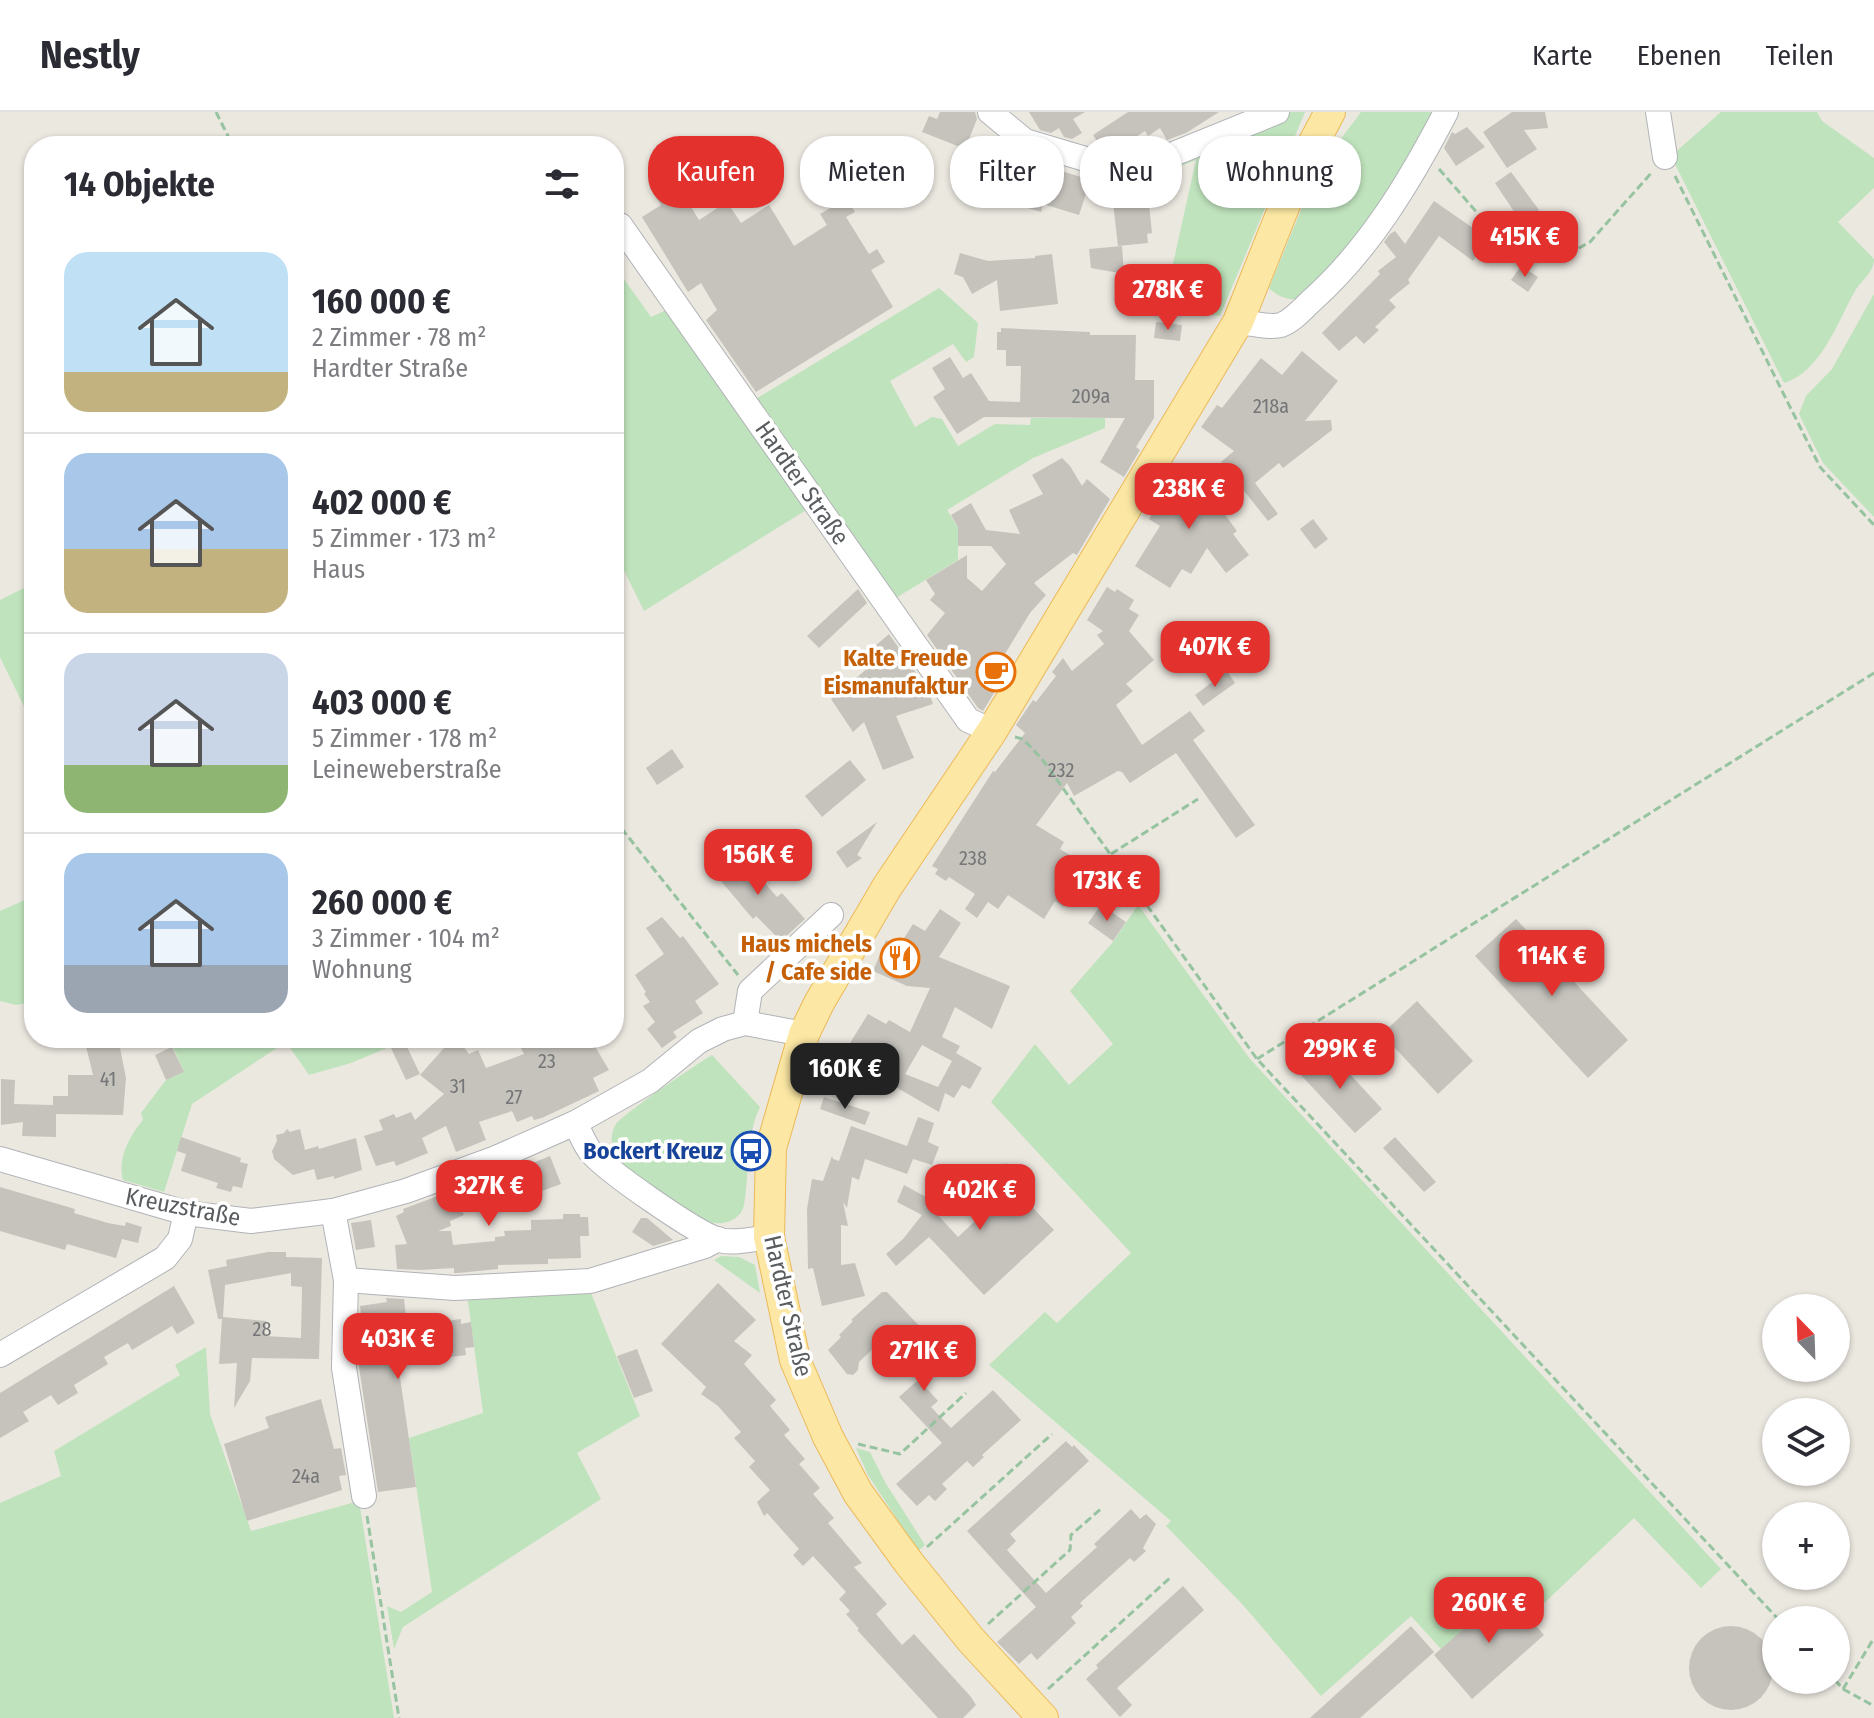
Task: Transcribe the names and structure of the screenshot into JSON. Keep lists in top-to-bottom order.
{
  "streets": {
    "main road": ["Hardter Straße"],
    "street": ["Kreuzstraße"]
  },
  "places": {
    "cafe": ["Kalte Freude Eismanufaktur"],
    "restaurant": ["Haus michels / Cafe side"],
    "bus stop": ["Bockert Kreuz"]
  },
  "house_numbers": [
    "209a",
    "218a",
    "232",
    "238",
    "23",
    "41",
    "31",
    "27",
    "28",
    "24a"
  ],
  "north": "top left",
  "page": {
    "header": "Nestly",
    "nav": ["Karte", "Ebenen", "Teilen"],
    "chip": [
      "Kaufen",
      "Mieten",
      "Filter",
      "Neu",
      "Wohnung"
    ],
    "heading": "14 Objekte",
    "price": [
      "415K €",
      "278K €",
      "238K €",
      "407K €",
      "156K €",
      "173K €",
      "114K €",
      "299K €",
      "160K €",
      "327K €",
      "402K €",
      "403K €",
      "271K €",
      "260K €"
    ],
    "list": [
      {
        "name": "160 000 €",
        "note": "2 Zimmer · 78 m² · Hardter Straße"
      },
      {
        "name": "402 000 €",
        "note": "5 Zimmer · 173 m² · Haus"
      },
      {
        "name": "403 000 €",
        "note": "5 Zimmer · 178 m² · Leineweberstraße"
      },
      {
        "name": "260 000 €",
        "note": "3 Zimmer · 104 m² · Wohnung"
      }
    ],
    "map_buttons": ["+", "−"]
  }
}
